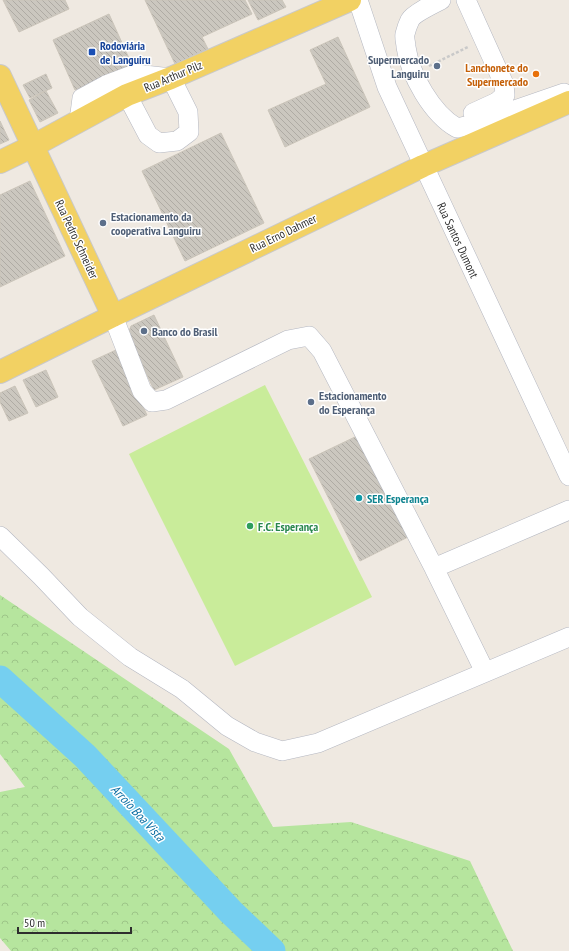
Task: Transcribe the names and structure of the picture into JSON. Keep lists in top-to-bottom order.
{
  "streets": {
    "main road": ["Rua Arthur Pilz", "Rua Erno Dahmer", "Rua Pedro Schneider"],
    "street": ["Rua Santos Dumont"]
  },
  "crossings": [
    ["Rua Arthur Pilz", "Rua Pedro Schneider"],
    ["Rua Erno Dahmer", "Rua Pedro Schneider"],
    ["Rua Erno Dahmer", "Rua Santos Dumont"]
  ],
  "water": ["Arroio Boa Vista"],
  "places": {
    "transit": ["Rodoviária de Languiru"],
    "other": [
      "Supermercado Languiru",
      "Lanchonete do Supermercado",
      "Estacionamento da cooperativa Languiru",
      "Banco do Brasil",
      "Estacionamento do Esperança",
      "SER Esperança",
      "F.C. Esperança"
    ]
  },
  "scale_bar": "50 m"
}
